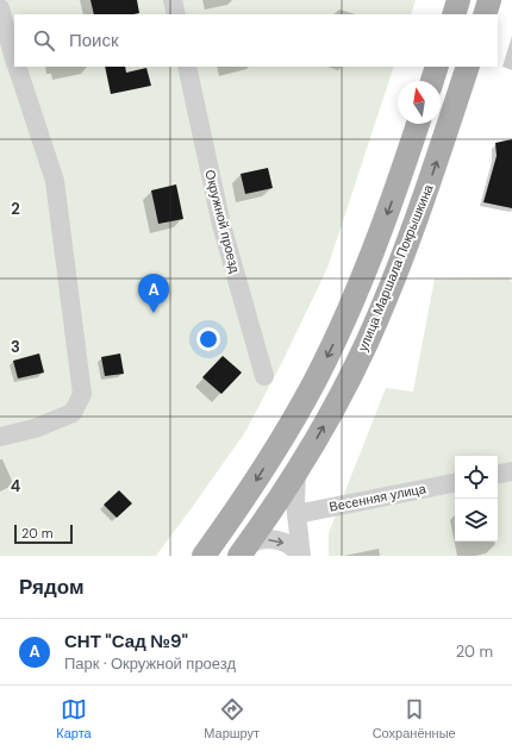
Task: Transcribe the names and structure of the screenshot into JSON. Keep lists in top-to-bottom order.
{
  "streets": {
    "main road": ["улица Маршала Покрышкина"],
    "street": ["Окружной проезд", "Весенняя улица"]
  },
  "scale_bar": "20 m",
  "north": "top",
  "page": {
    "search": "Поиск",
    "pins": "A",
    "scale": "20 m",
    "heading": "Рядом",
    "list": [
      {
        "mark": "A",
        "name": "СНТ \"Сад №9\"",
        "note": "Парк · Окружной проезд",
        "value": "20 m"
      }
    ],
    "nav": ["Карта", "Маршрут", "Сохранённые"]
  },
  "grid": {
    "rows": ["2", "3", "4"]
  }
}
